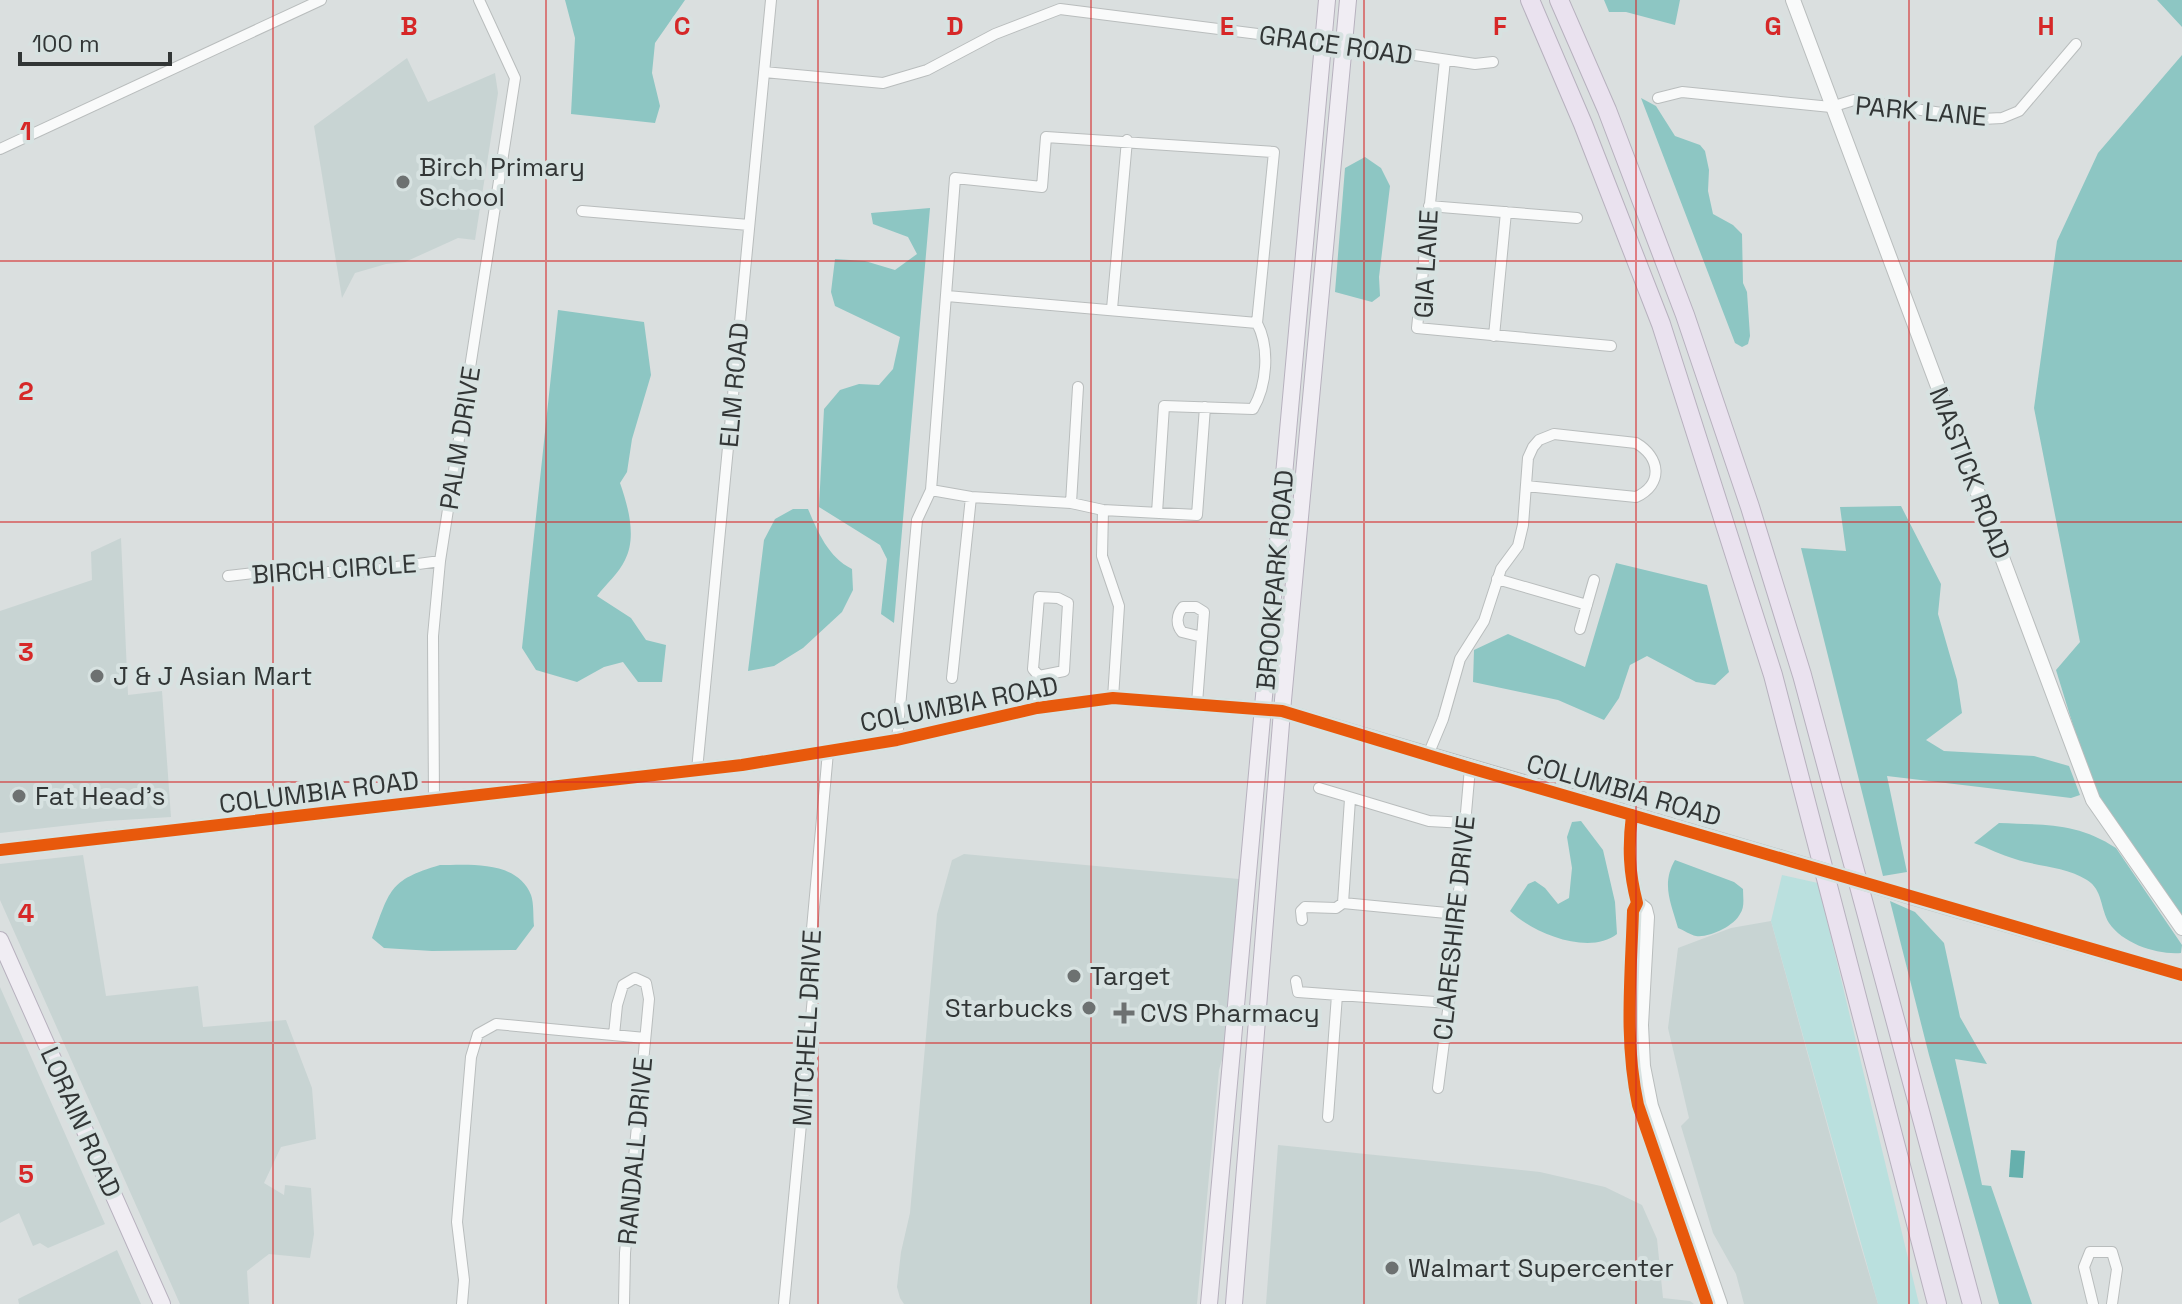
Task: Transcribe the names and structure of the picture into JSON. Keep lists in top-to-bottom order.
{
  "streets": {
    "main road": ["BROOKPARK ROAD", "LORAIN ROAD"],
    "street": [
      "GRACE ROAD",
      "PARK LANE",
      "GIA LANE",
      "ELM ROAD",
      "PALM DRIVE",
      "MASTICK ROAD",
      "BIRCH CIRCLE",
      "COLUMBIA ROAD",
      "CLARESHIRE DRIVE",
      "MITCHELL DRIVE",
      "RANDALL DRIVE"
    ]
  },
  "crossings": [
    ["GRACE ROAD", "GIA LANE"],
    ["GRACE ROAD", "ELM ROAD"],
    ["GRACE ROAD", "BROOKPARK ROAD"],
    ["PARK LANE", "MASTICK ROAD"],
    ["ELM ROAD", "COLUMBIA ROAD"],
    ["PALM DRIVE", "BIRCH CIRCLE"],
    ["PALM DRIVE", "COLUMBIA ROAD"],
    ["BROOKPARK ROAD", "COLUMBIA ROAD"],
    ["COLUMBIA ROAD", "CLARESHIRE DRIVE"],
    ["COLUMBIA ROAD", "MITCHELL DRIVE"]
  ],
  "places": {
    "other": [
      "Birch Primary School",
      "J & J Asian Mart",
      "Fat Head's",
      "Target",
      "Starbucks",
      "Walmart Supercenter"
    ],
    "health": ["CVS Pharmacy"]
  },
  "scale_bar": "100 m",
  "grid": {
    "columns": [
      "B",
      "C",
      "D",
      "E",
      "F",
      "G",
      "H"
    ],
    "rows": [
      "1",
      "2",
      "3",
      "4",
      "5"
    ]
  }
}
